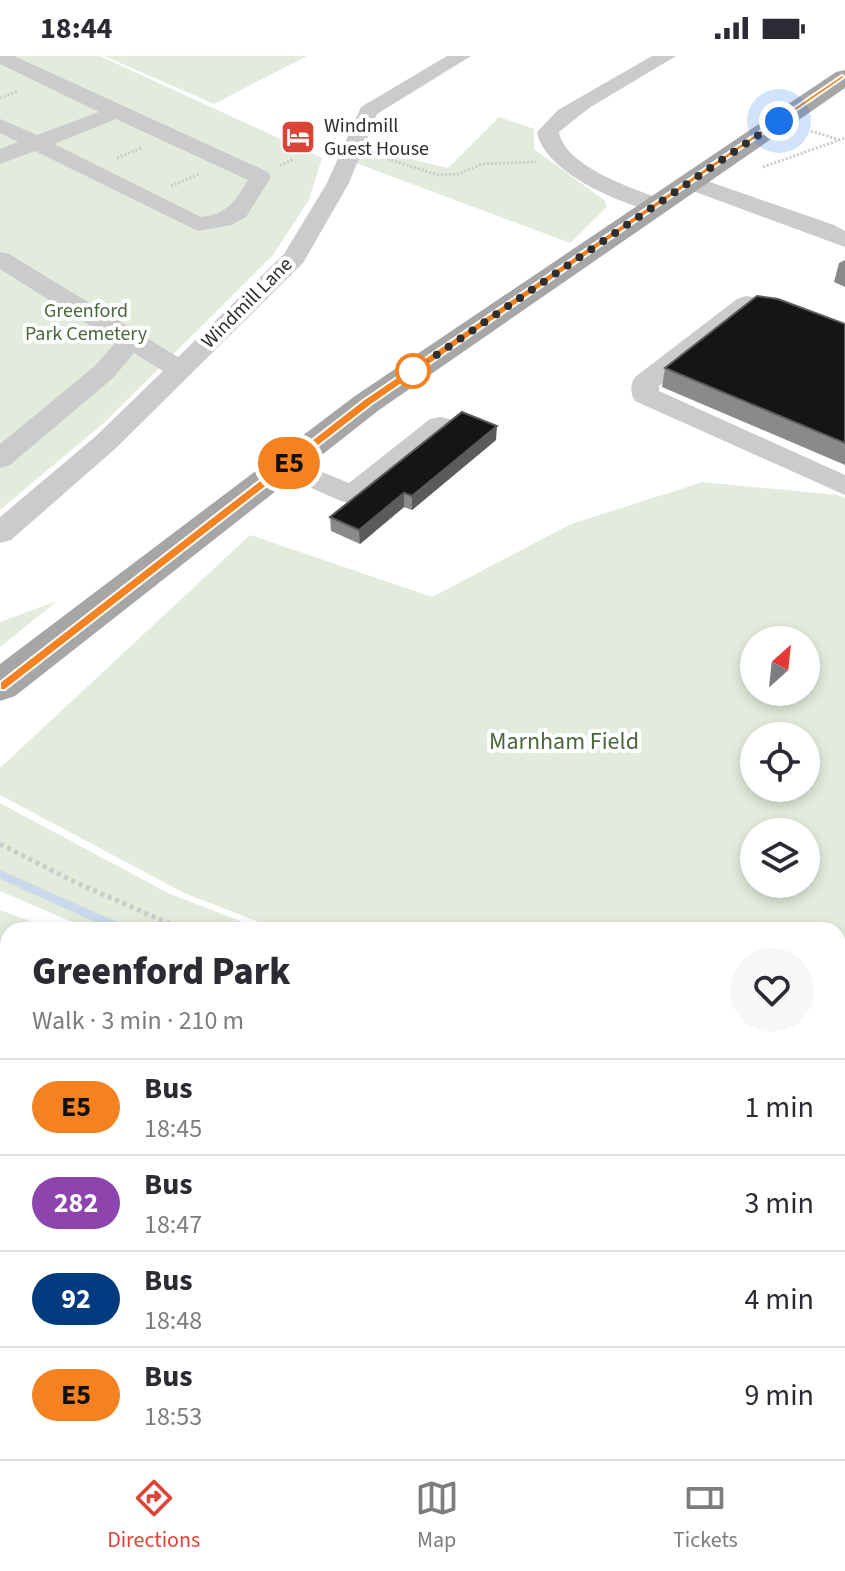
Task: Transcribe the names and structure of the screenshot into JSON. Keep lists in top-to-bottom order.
{
  "streets": {
    "street": ["Windmill Lane"]
  },
  "parks": ["Greenford Park Cemetery", "Marnham Field"],
  "places": {
    "hotel": ["Windmill Guest House"]
  },
  "lines": ["bus line E5"],
  "north": "top right",
  "page": {
    "status": "18:44",
    "on_map": "E5",
    "heading": ["Greenford Park", "Walk · 3 min · 210 m"],
    "list": [
      {
        "mark": "E5",
        "name": "Bus",
        "note": "18:45",
        "value": "1 min"
      },
      {
        "mark": "282",
        "name": "Bus",
        "note": "18:47",
        "value": "3 min"
      },
      {
        "mark": "92",
        "name": "Bus",
        "note": "18:48",
        "value": "4 min"
      },
      {
        "mark": "E5",
        "name": "Bus",
        "note": "18:53",
        "value": "9 min"
      }
    ],
    "tabs": ["Directions", "Map", "Tickets"]
  }
}
